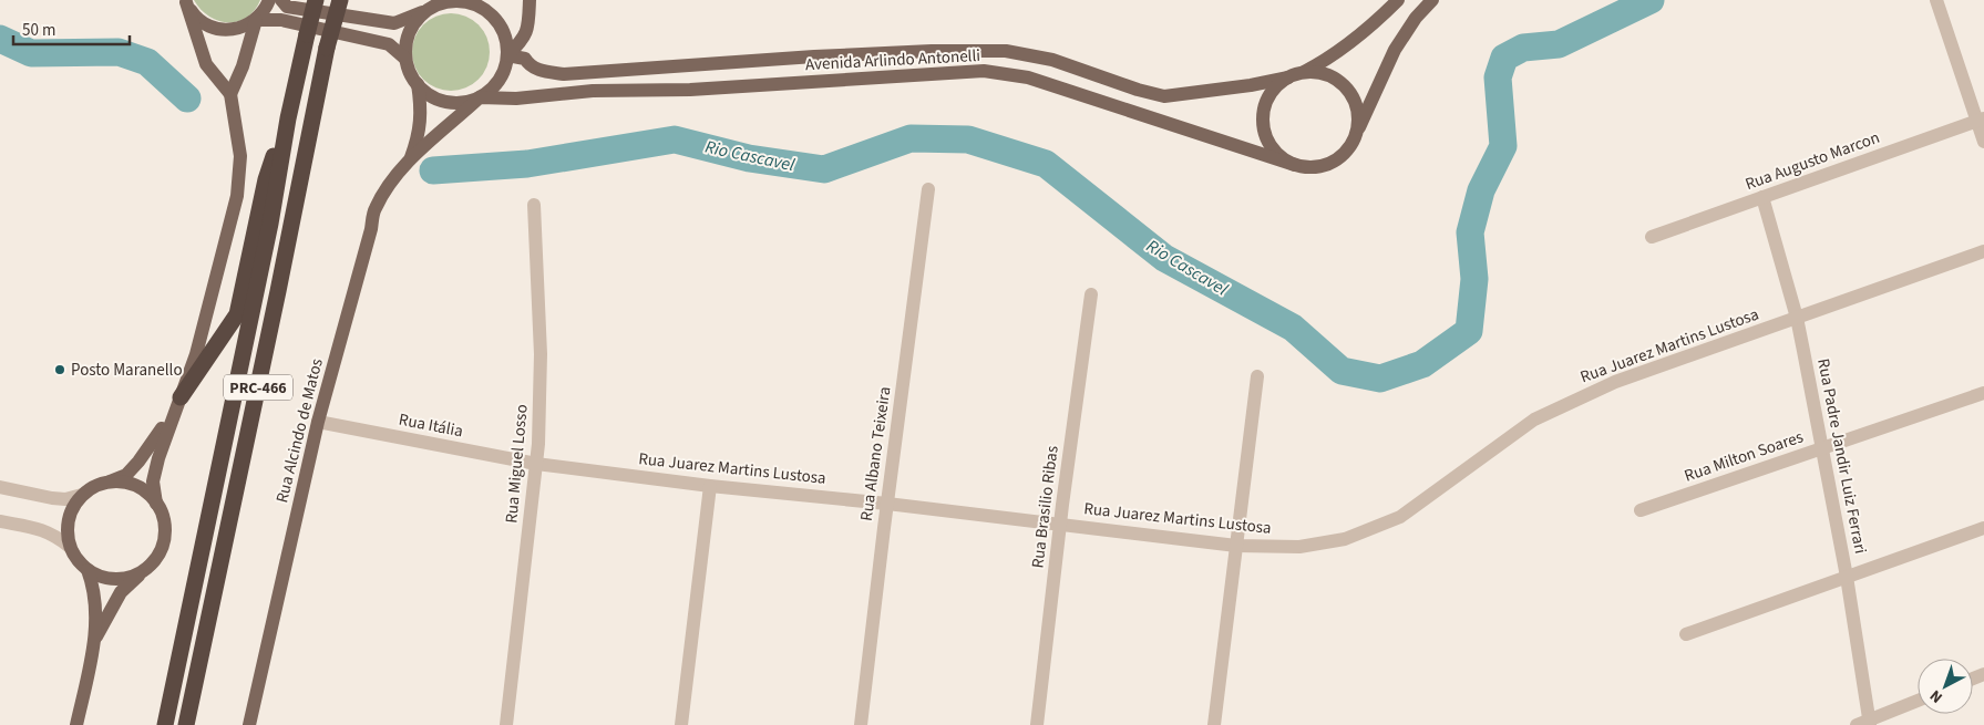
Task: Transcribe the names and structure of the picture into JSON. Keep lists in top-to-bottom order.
{
  "streets": {
    "highway": ["PRC-466"],
    "main road": ["Avenida Arlindo Antonelli", "Rua Alcindo de Matos"],
    "street": [
      "Rua Augusto Marcon",
      "Rua Juarez Martins Lustosa",
      "Rua Itália",
      "Rua Albano Teixeira",
      "Rua Milton Soares",
      "Rua Padre Jandir Luiz Ferrari",
      "Rua Miguel Losso",
      "Rua Brasilio Ribas"
    ]
  },
  "crossings": [
    ["Avenida Arlindo Antonelli", "Rua Alcindo de Matos"],
    ["Rua Augusto Marcon", "Rua Padre Jandir Luiz Ferrari"],
    ["Rua Juarez Martins Lustosa", "Rua Itália"],
    ["Rua Juarez Martins Lustosa", "Rua Albano Teixeira"],
    ["Rua Juarez Martins Lustosa", "Rua Padre Jandir Luiz Ferrari"],
    ["Rua Juarez Martins Lustosa", "Rua Miguel Losso"],
    ["Rua Juarez Martins Lustosa", "Rua Brasilio Ribas"],
    ["Rua Itália", "Rua Alcindo de Matos"],
    ["Rua Itália", "Rua Miguel Losso"],
    ["Rua Milton Soares", "Rua Padre Jandir Luiz Ferrari"]
  ],
  "water": ["Rio Cascavel"],
  "places": ["Posto Maranello"],
  "scale_bar": "50 m",
  "north": "bottom left"
}
